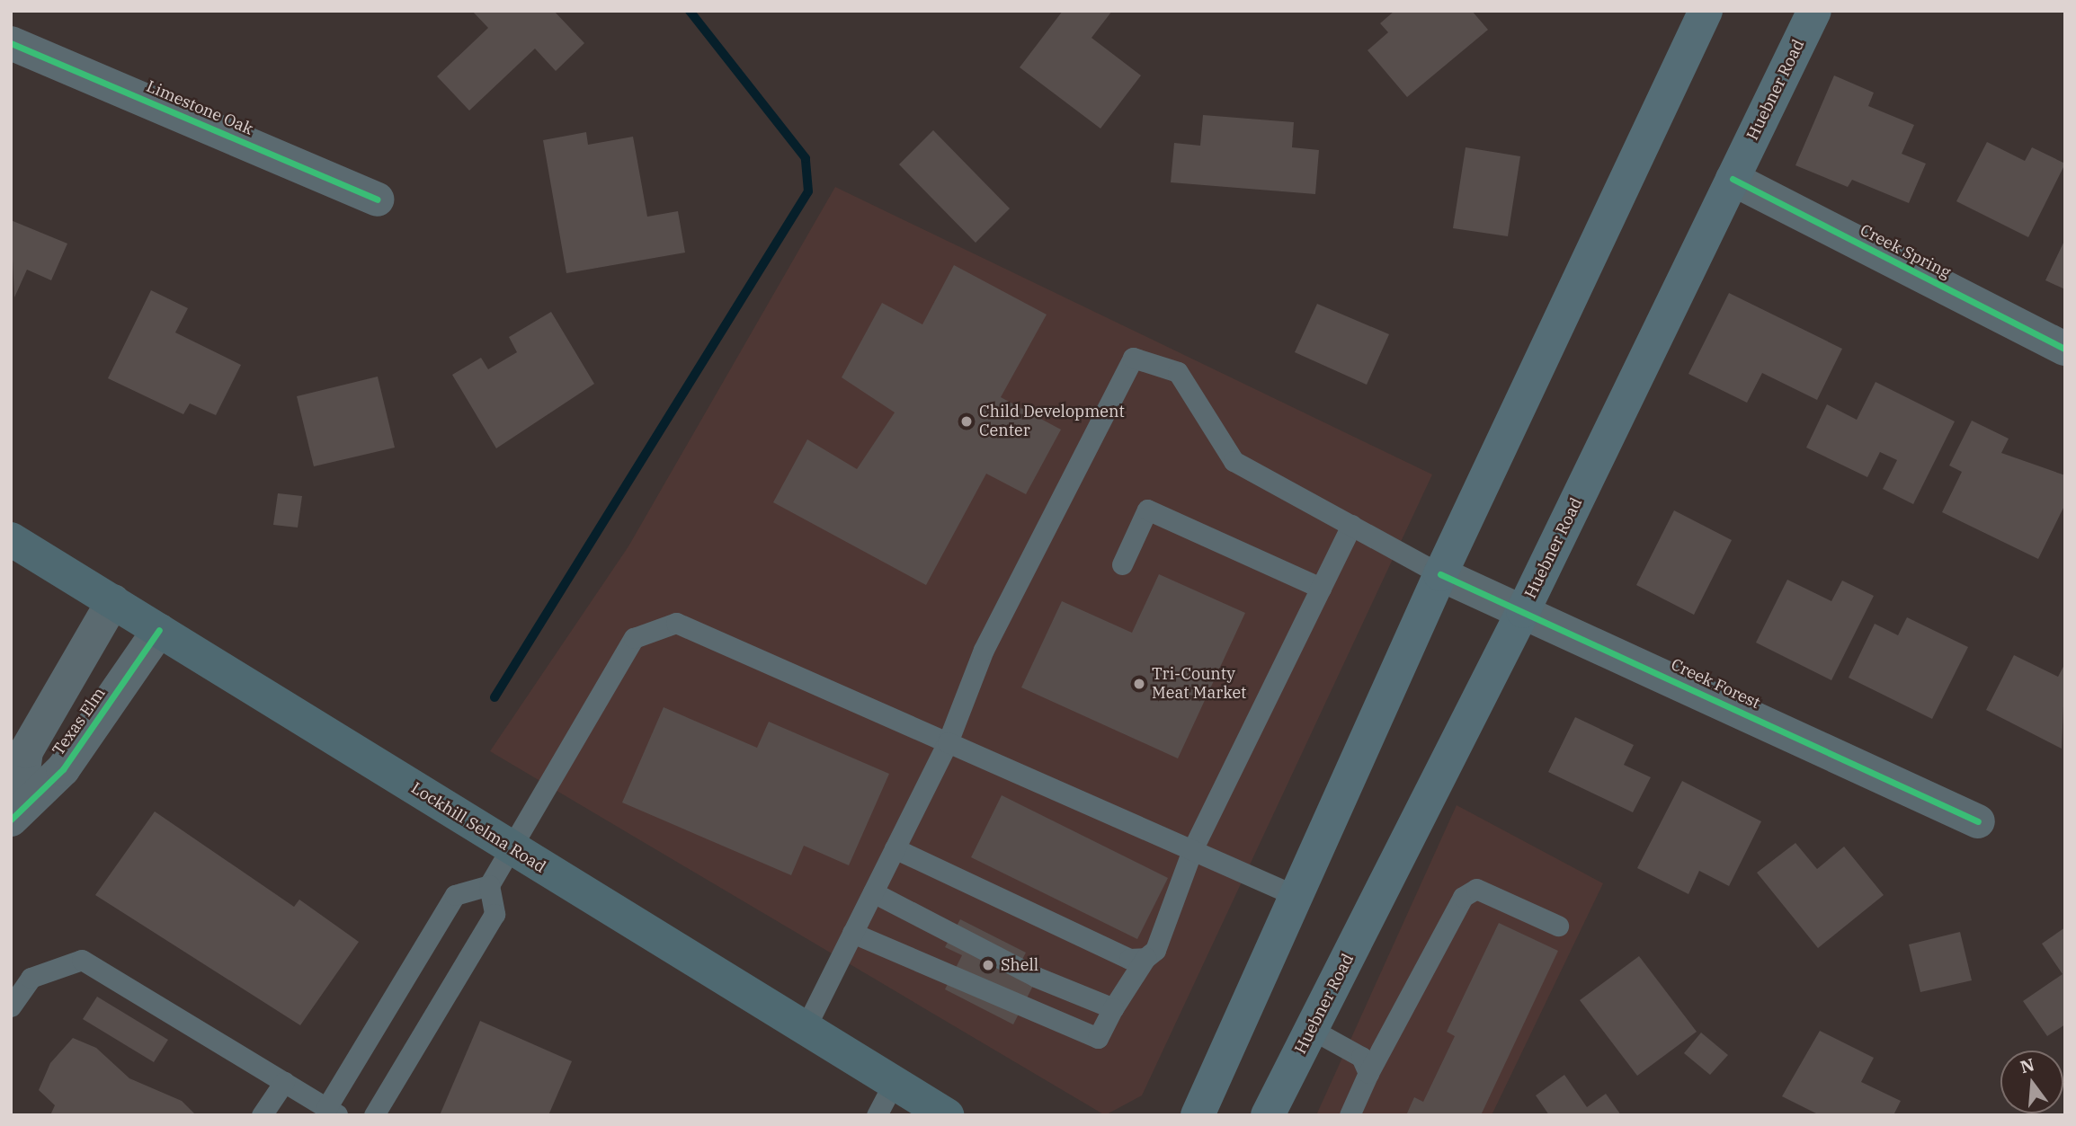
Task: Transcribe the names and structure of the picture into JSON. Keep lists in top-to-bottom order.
{
  "streets": {
    "main road": ["Huebner Road", "Lockhill Selma Road"],
    "street": [
      "Limestone Oak",
      "Creek Spring",
      "Creek Forest",
      "Texas Elm"
    ]
  },
  "crossings": [
    ["Huebner Road", "Creek Spring"],
    ["Huebner Road", "Creek Forest"],
    ["Texas Elm", "Lockhill Selma Road"]
  ],
  "places": ["Child Development Center", "Tri-County Meat Market", "Shell"],
  "north": "top"
}
